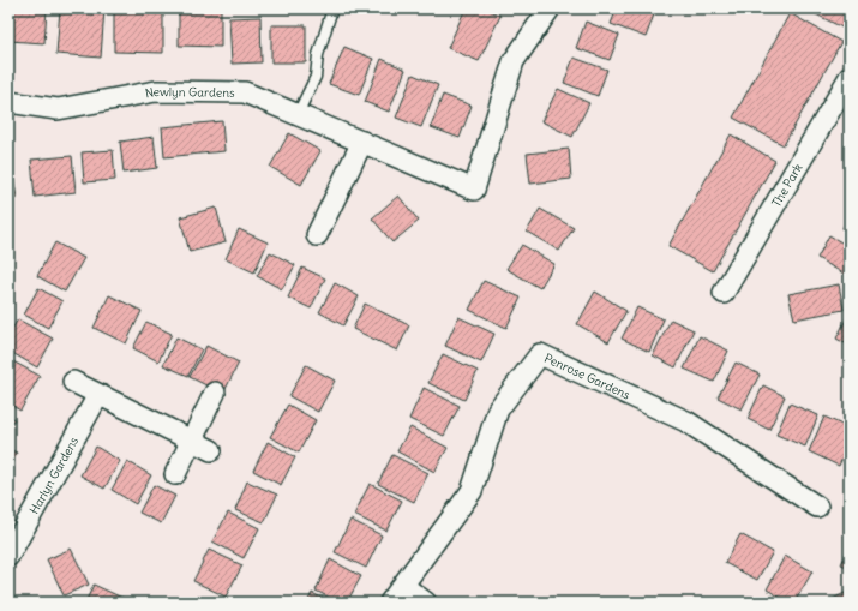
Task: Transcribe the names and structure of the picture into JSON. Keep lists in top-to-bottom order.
{
  "streets": {
    "street": [
      "Newlyn Gardens",
      "The Park",
      "Penrose Gardens",
      "Harlyn Gardens"
    ]
  }
}
